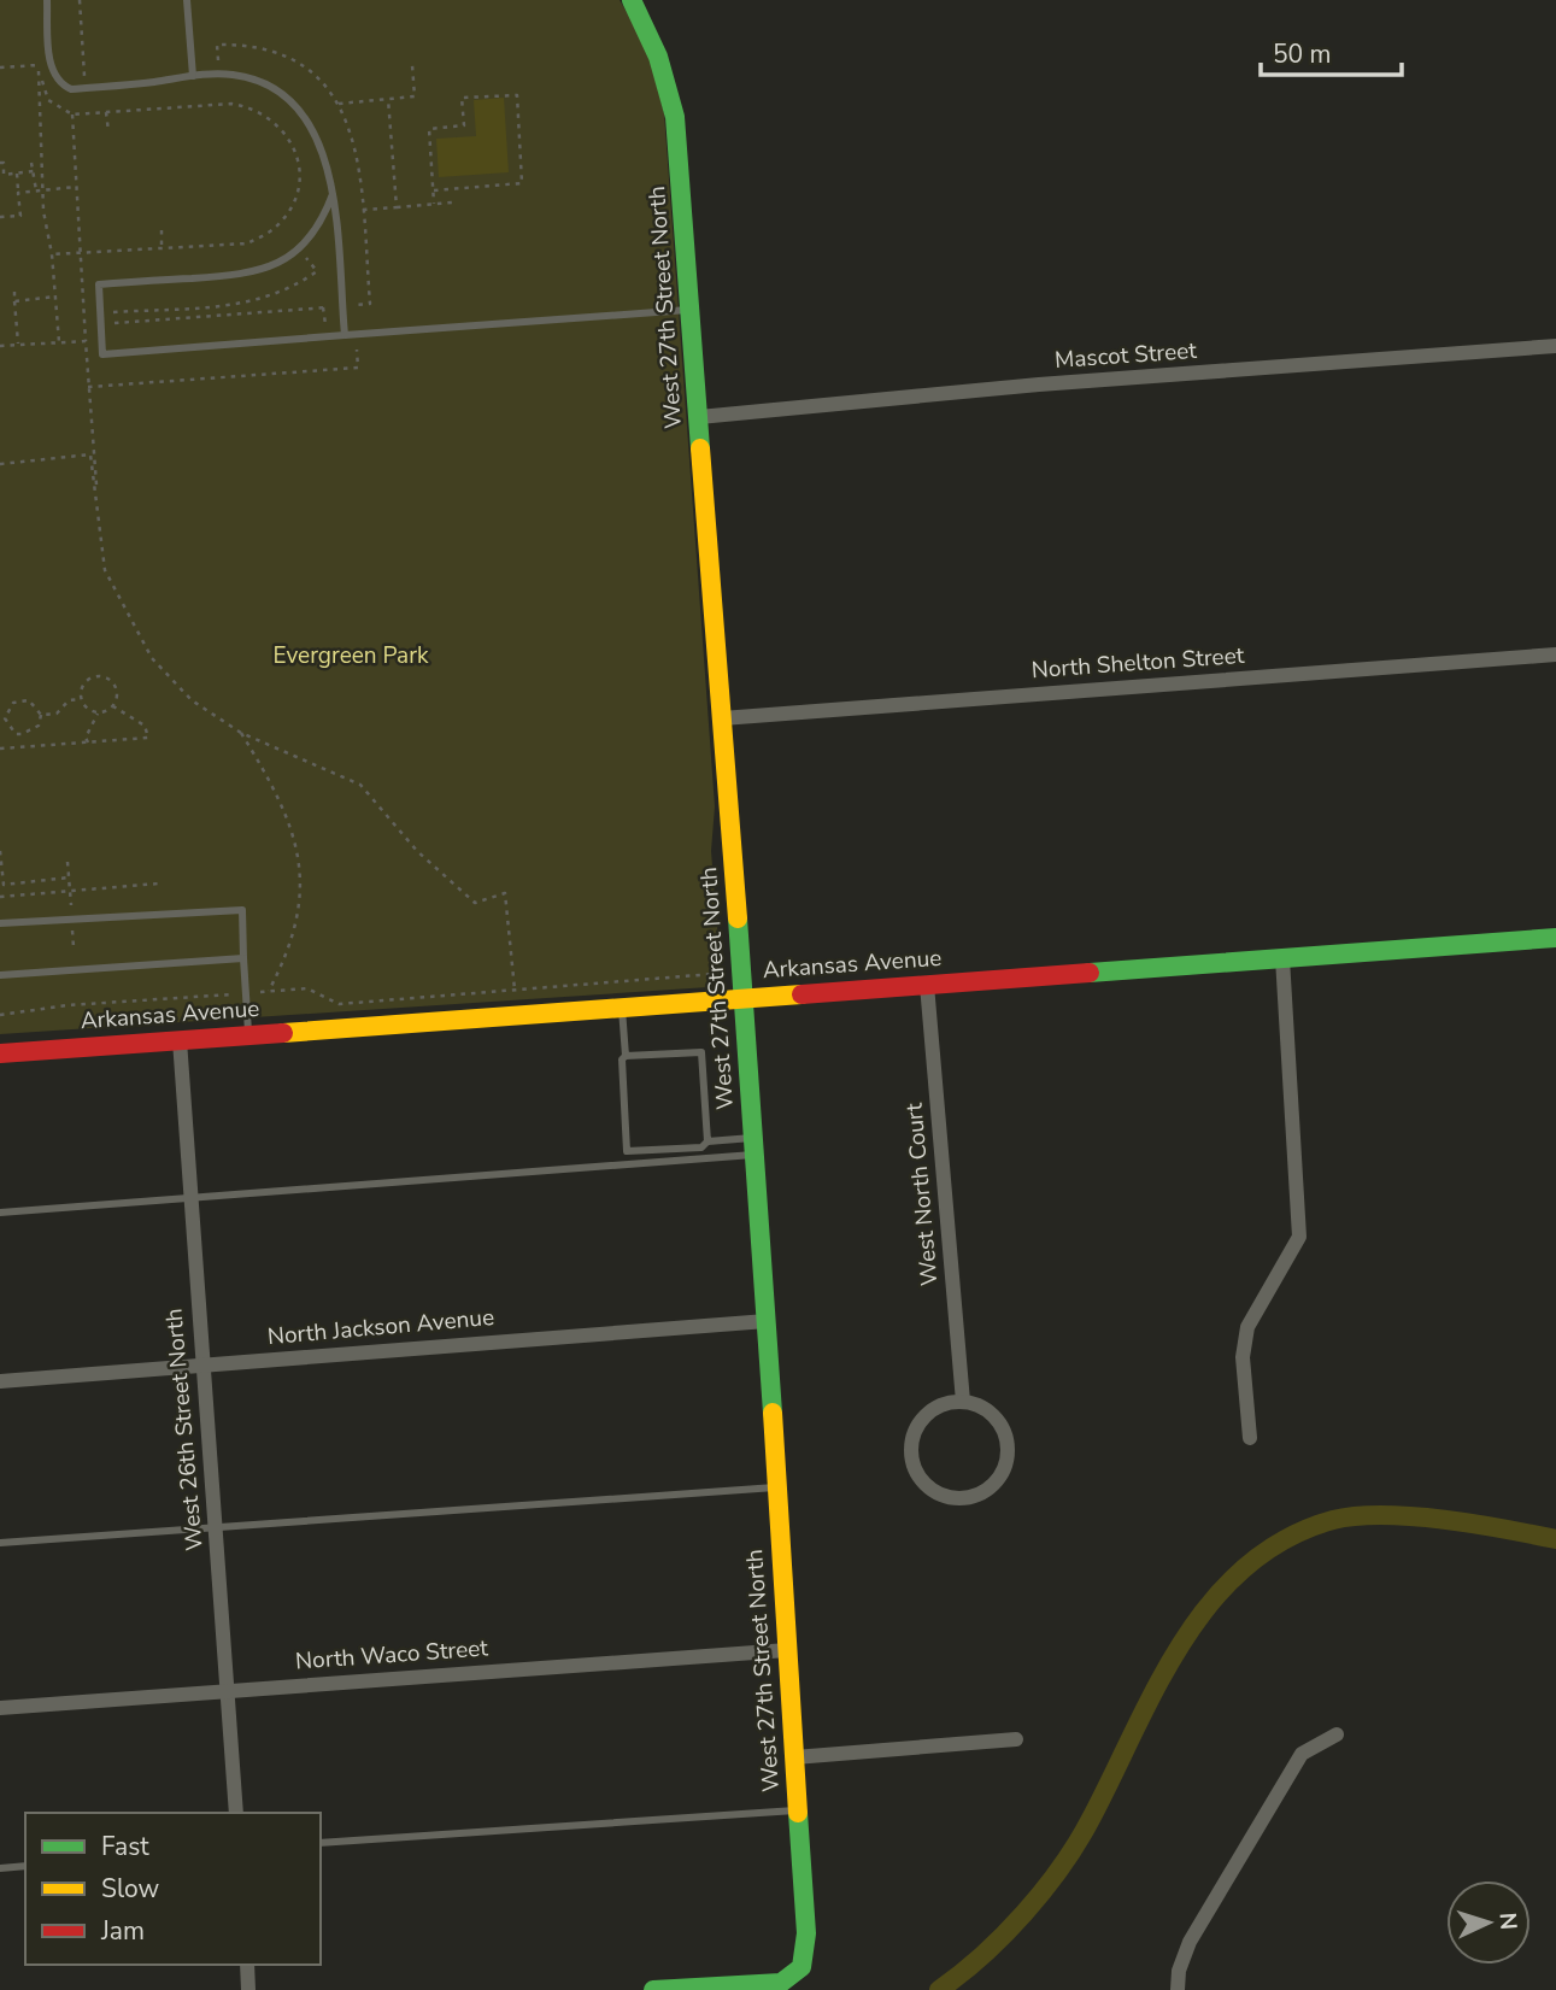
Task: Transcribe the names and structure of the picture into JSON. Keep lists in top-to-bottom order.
{
  "streets": {
    "street": [
      "West 27th Street North",
      "Mascot Street",
      "North Shelton Street",
      "Arkansas Avenue",
      "West North Court",
      "North Jackson Avenue",
      "West 26th Street North",
      "North Waco Street"
    ]
  },
  "crossings": [
    ["West 27th Street North", "Mascot Street"],
    ["West 27th Street North", "North Shelton Street"],
    ["West 27th Street North", "Arkansas Avenue"],
    ["West 27th Street North", "North Jackson Avenue"],
    ["West 27th Street North", "North Waco Street"],
    ["Arkansas Avenue", "West North Court"],
    ["Arkansas Avenue", "West 26th Street North"],
    ["North Jackson Avenue", "West 26th Street North"],
    ["West 26th Street North", "North Waco Street"]
  ],
  "parks": ["Evergreen Park"],
  "legend": ["Fast", "Slow", "Jam"],
  "scale_bar": "50 m",
  "north": "right"
}
